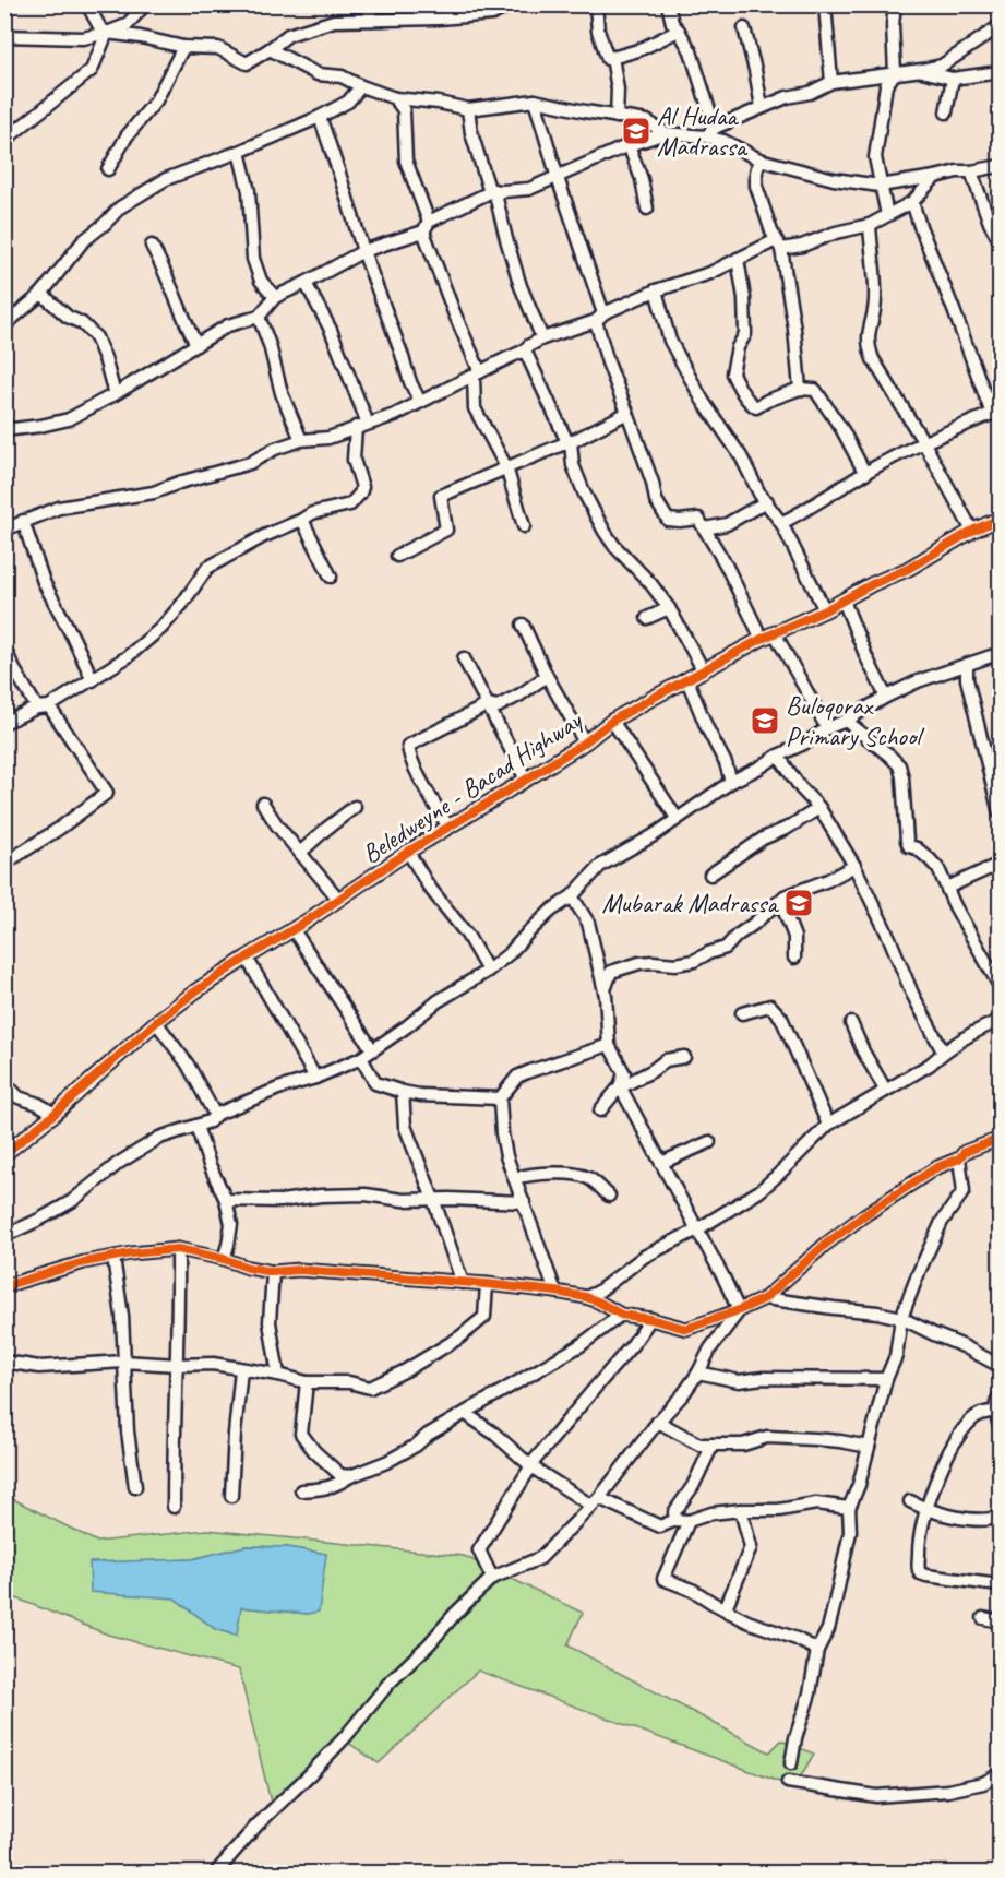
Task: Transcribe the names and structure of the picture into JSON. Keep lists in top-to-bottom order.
{
  "streets": {
    "street": ["Beledweyne - Bacad Highway"]
  },
  "places": {
    "school or university": ["Al Hudaa Madrassa", "Buloqorax Primary School", "Mubarak Madrassa"]
  }
}
